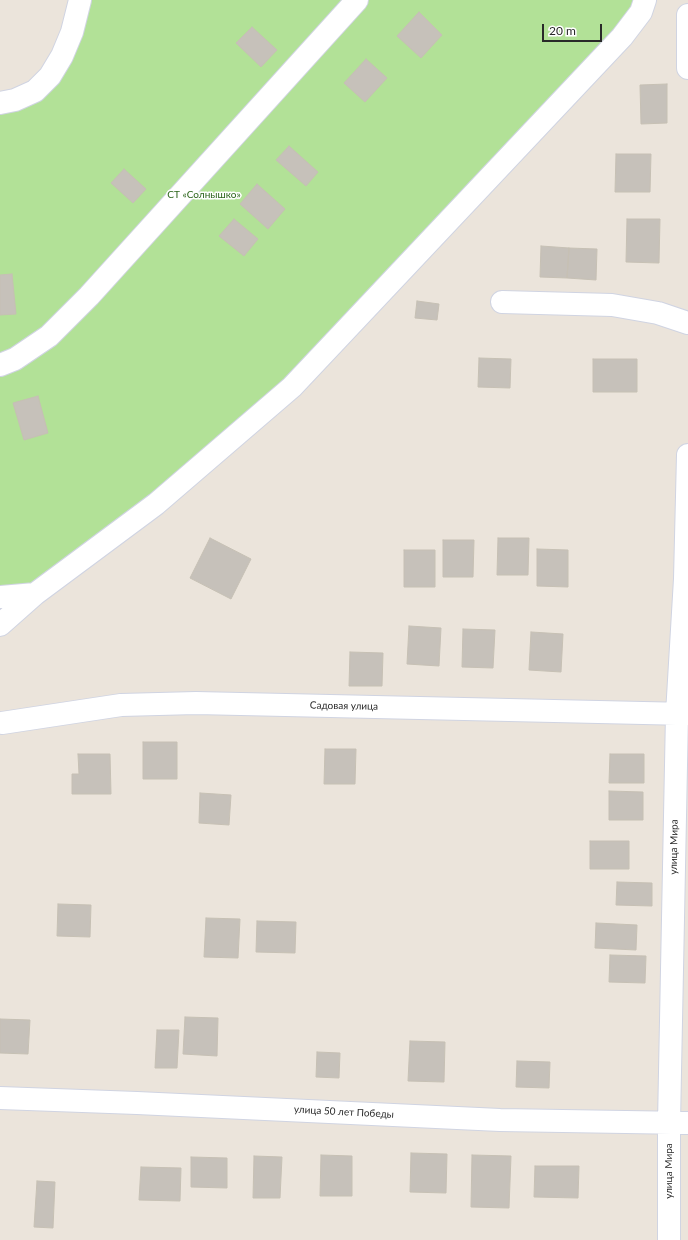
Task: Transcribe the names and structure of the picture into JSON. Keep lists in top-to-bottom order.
{
  "streets": {
    "street": ["Садовая улица", "улица Мира", "улица 50 лет Победы"]
  },
  "crossings": [
    ["Садовая улица", "улица Мира"],
    ["улица Мира", "улица 50 лет Победы"]
  ],
  "parks": ["СТ «Солнышко»"],
  "scale_bar": "20 m"
}
